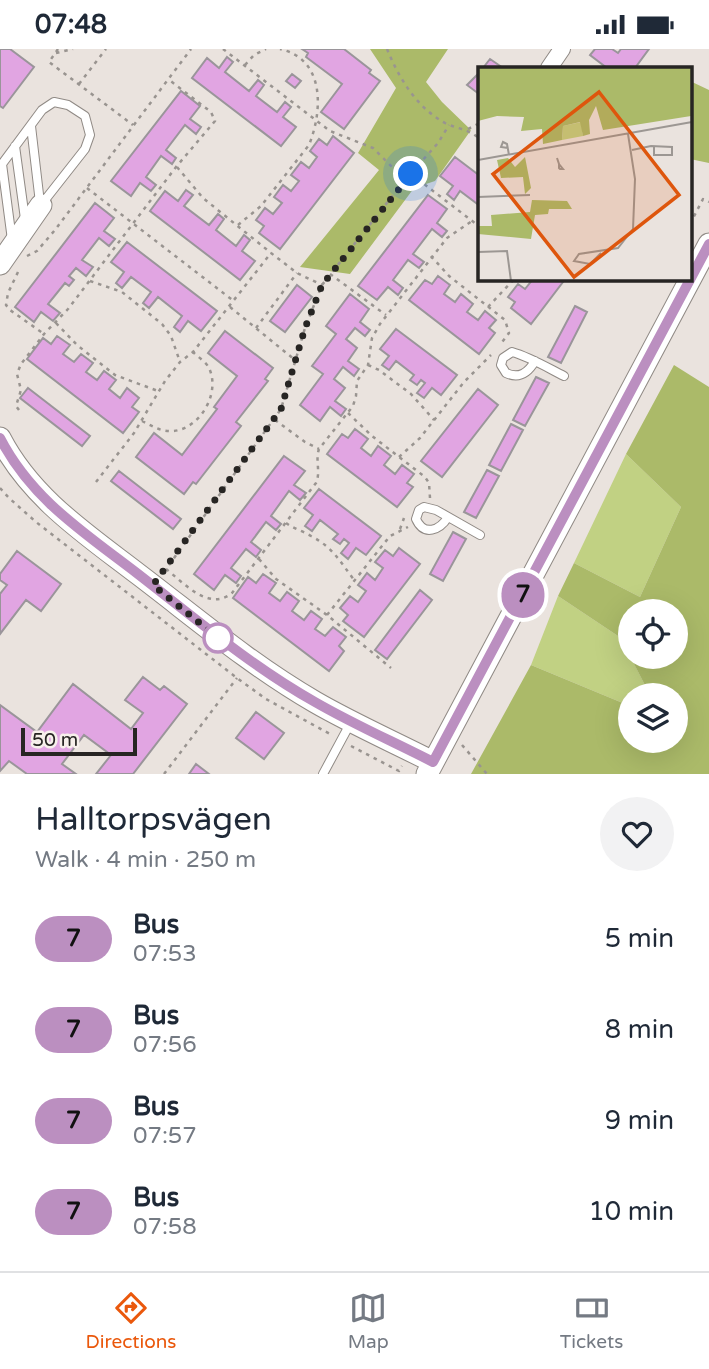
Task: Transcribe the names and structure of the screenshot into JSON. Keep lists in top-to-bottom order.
{
  "lines": ["bus line 7"],
  "scale_bar": "50 m",
  "page": {
    "status": "07:48",
    "on_map": "7",
    "scale": "50 m",
    "heading": ["Halltorpsvägen", "Walk · 4 min · 250 m"],
    "list": [
      {
        "mark": "7",
        "name": "Bus",
        "note": "07:53",
        "value": "5 min"
      },
      {
        "mark": "7",
        "name": "Bus",
        "note": "07:56",
        "value": "8 min"
      },
      {
        "mark": "7",
        "name": "Bus",
        "note": "07:57",
        "value": "9 min"
      },
      {
        "mark": "7",
        "name": "Bus",
        "note": "07:58",
        "value": "10 min"
      }
    ],
    "tabs": ["Directions", "Map", "Tickets"]
  }
}
